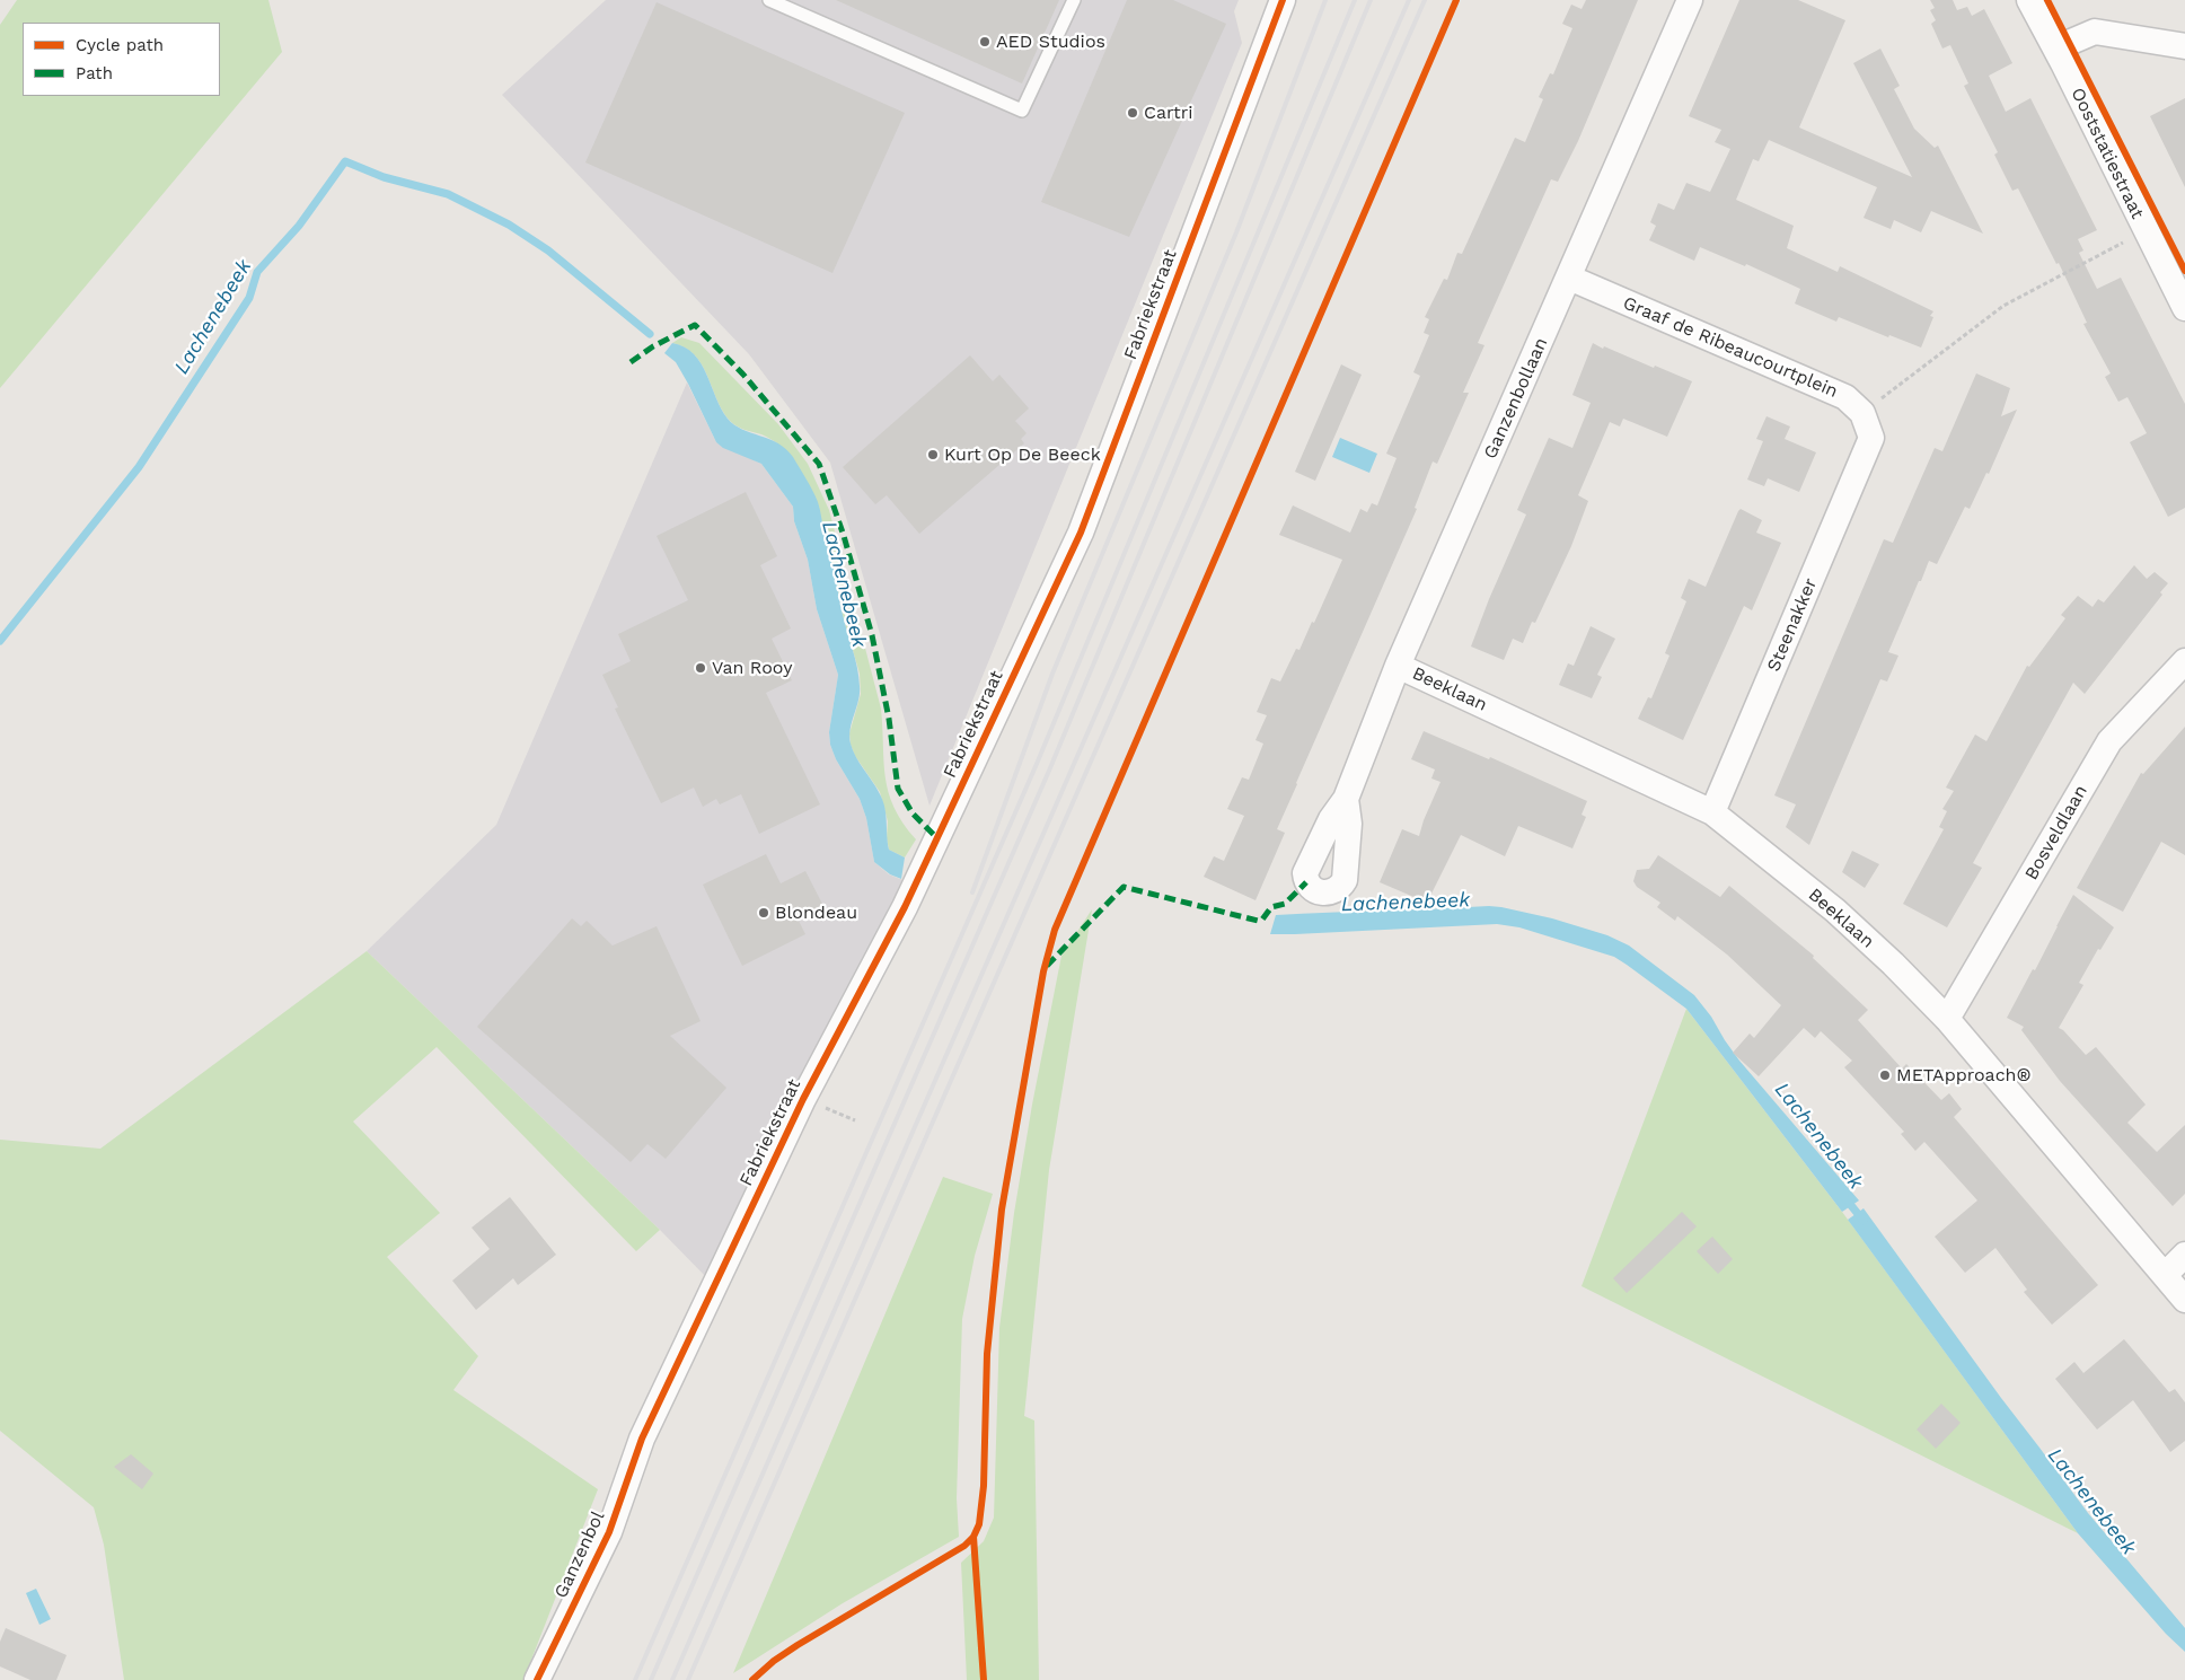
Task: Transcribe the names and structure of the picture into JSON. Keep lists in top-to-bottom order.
{
  "streets": {
    "street": [
      "Ooststatiestraat",
      "Fabriekstraat",
      "Graaf de Ribeaucourtplein",
      "Ganzenbollaan",
      "Steenakker",
      "Beeklaan",
      "Bosveldlaan",
      "Ganzenbol"
    ]
  },
  "crossings": [
    ["Fabriekstraat", "Ganzenbol"],
    ["Graaf de Ribeaucourtplein", "Ganzenbollaan"],
    ["Graaf de Ribeaucourtplein", "Steenakker"],
    ["Ganzenbollaan", "Beeklaan"],
    ["Steenakker", "Beeklaan"],
    ["Beeklaan", "Bosveldlaan"]
  ],
  "water": ["Lachenebeek"],
  "places": [
    "AED Studios",
    "Cartri",
    "Kurt Op De Beeck",
    "Van Rooy",
    "Blondeau",
    "METApproach®"
  ],
  "legend": ["Cycle path", "Path"]
}
